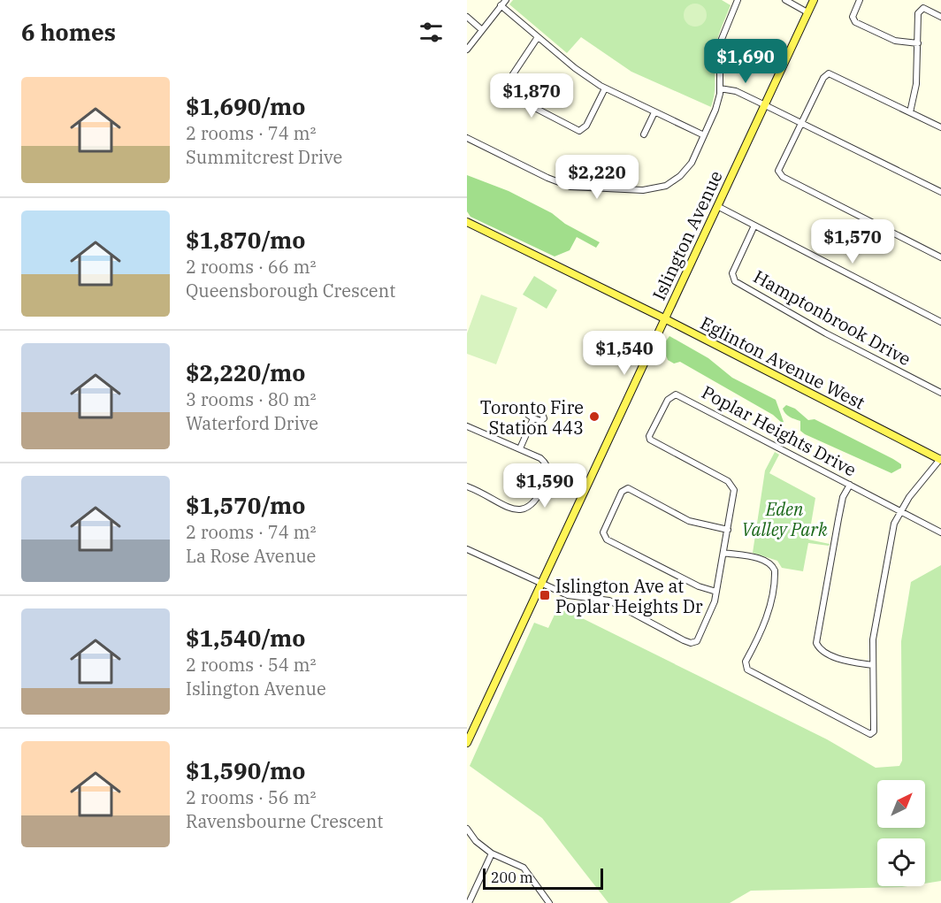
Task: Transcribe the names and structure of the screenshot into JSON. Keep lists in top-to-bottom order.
{
  "streets": {
    "main road": ["Islington Avenue", "Eglinton Avenue West"],
    "street": ["Hamptonbrook Drive", "Poplar Heights Drive"]
  },
  "crossings": [
    ["Islington Avenue", "Eglinton Avenue West"],
    ["Islington Avenue", "Poplar Heights Drive"]
  ],
  "parks": ["Eden Valley Park"],
  "places": {
    "other": ["Toronto Fire Station 443"],
    "transit": ["Islington Ave at Poplar Heights Dr"]
  },
  "scale_bar": "200 m",
  "north": "top right",
  "page": {
    "heading": "6 homes",
    "price": [
      "$1,690",
      "$1,870",
      "$2,220",
      "$1,570",
      "$1,540",
      "$1,590"
    ],
    "list": [
      {
        "name": "$1,690/mo",
        "note": "2 rooms · 74 m² · Summitcrest Drive"
      },
      {
        "name": "$1,870/mo",
        "note": "2 rooms · 66 m² · Queensborough Crescent"
      },
      {
        "name": "$2,220/mo",
        "note": "3 rooms · 80 m² · Waterford Drive"
      },
      {
        "name": "$1,570/mo",
        "note": "2 rooms · 74 m² · La Rose Avenue"
      },
      {
        "name": "$1,540/mo",
        "note": "2 rooms · 54 m² · Islington Avenue"
      },
      {
        "name": "$1,590/mo",
        "note": "2 rooms · 56 m² · Ravensbourne Crescent"
      }
    ],
    "scale": "200 m"
  }
}
